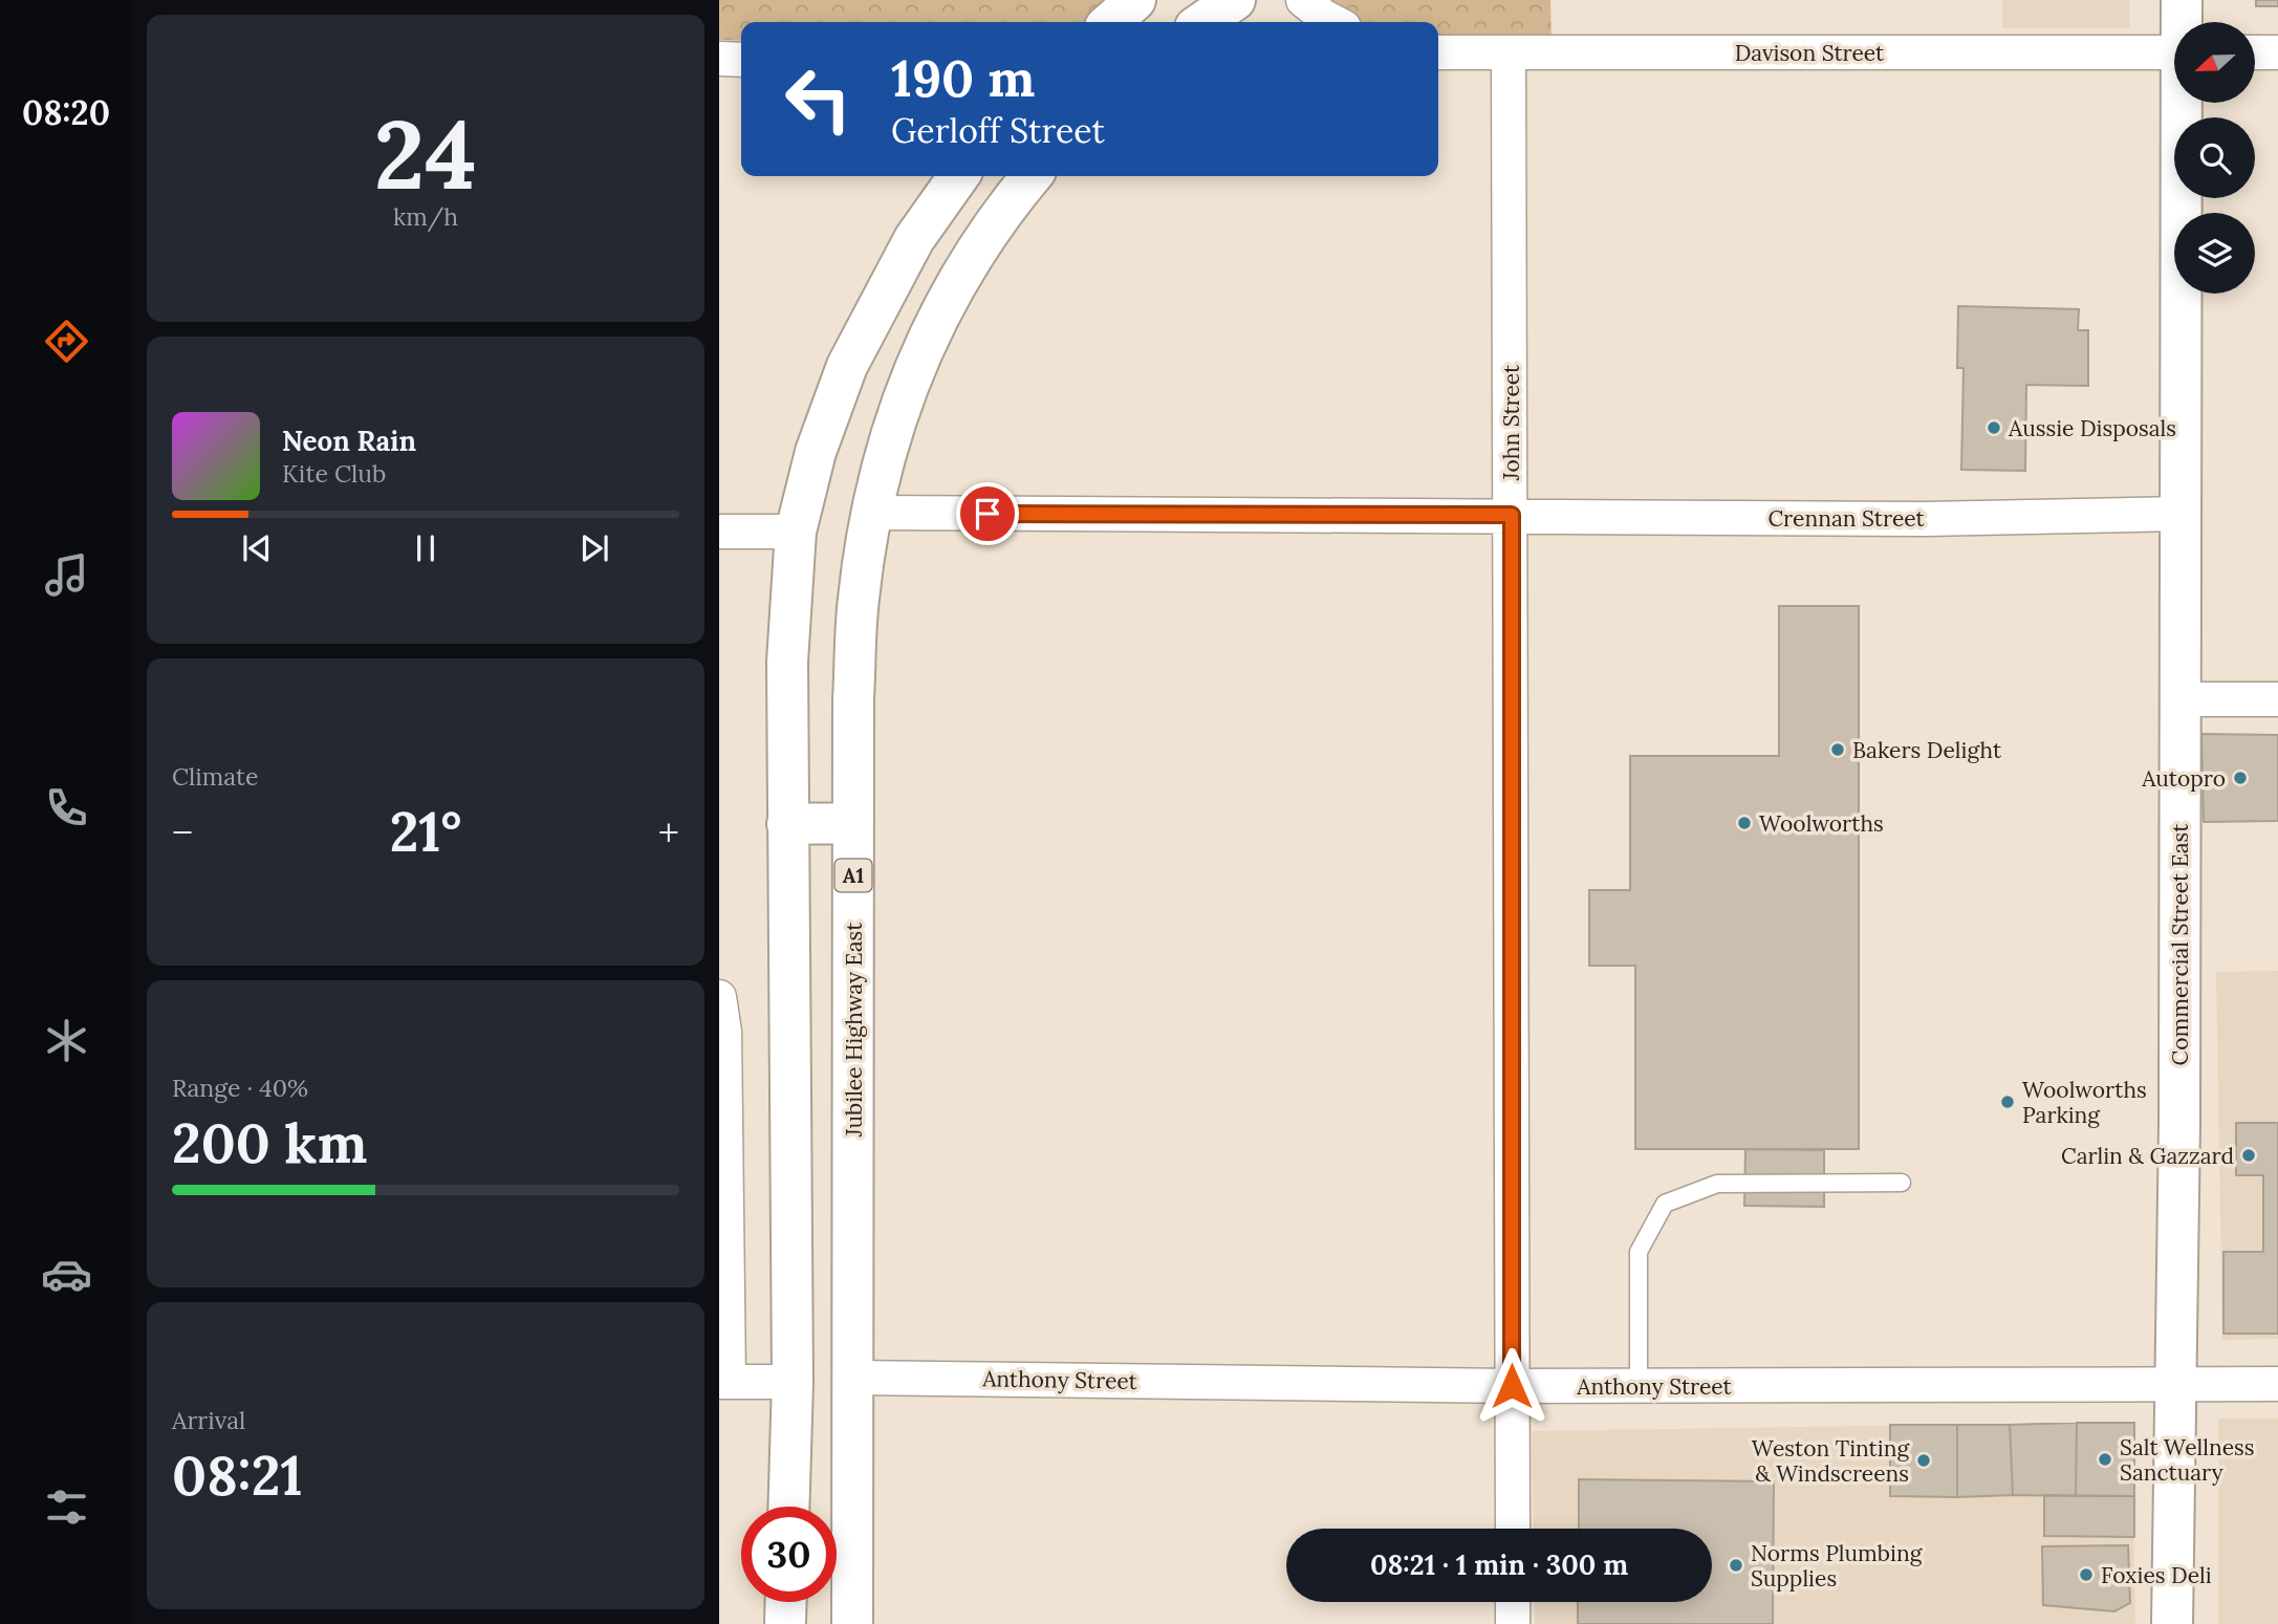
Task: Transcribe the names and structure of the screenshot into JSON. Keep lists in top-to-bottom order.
{
  "streets": {
    "main road": ["A1", "Commercial Street East", "Jubilee Highway East"],
    "street": [
      "Davison Street",
      "John Street",
      "Crennan Street",
      "Anthony Street"
    ]
  },
  "crossings": [
    ["Davison Street", "John Street"],
    ["John Street", "Crennan Street"],
    ["John Street", "Anthony Street"],
    ["Crennan Street", "Commercial Street East"],
    ["Crennan Street", "Jubilee Highway East"],
    ["Commercial Street East", "Anthony Street"],
    ["Jubilee Highway East", "Anthony Street"]
  ],
  "places": [
    "Aussie Disposals",
    "Bakers Delight",
    "Autopro",
    "Woolworths",
    "Woolworths Parking",
    "Carlin & Gazzard",
    "Salt Wellness Sanctuary",
    "Weston Tinting & Windscreens",
    "Norms Plumbing Supplies",
    "Foxies Deli"
  ],
  "north": "left",
  "page": {
    "tabs": "08:20",
    "tile": [
      ["24", "km/h"],
      "Climate",
      ["Range · 40%", "200 km"],
      ["Arrival", "08:21"]
    ],
    "turn": ["190 m", "Gerloff Street"],
    "song": ["Neon Rain", "Kite Club"],
    "heat": ["−", "21°", "+"],
    "limit": "30",
    "trip": "08:21 · 1 min · 300 m"
  }
}
